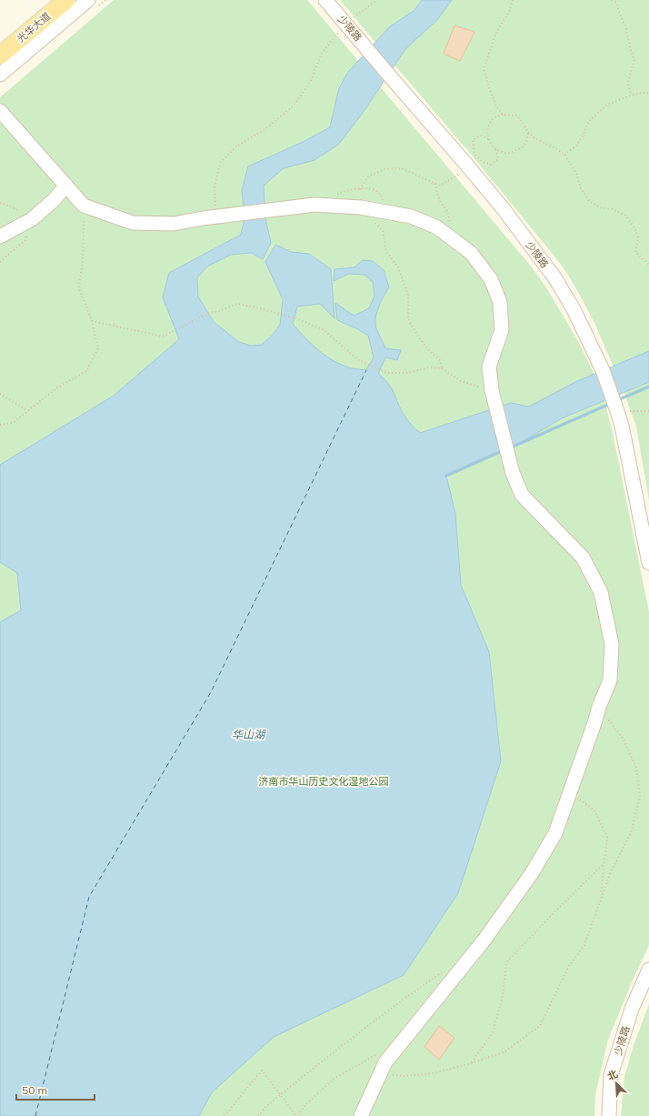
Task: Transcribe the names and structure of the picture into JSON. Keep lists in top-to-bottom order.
{
  "streets": {
    "main road": ["光华大道"],
    "street": ["少陵路"]
  },
  "water": ["华山湖"],
  "parks": ["济南市华山历史文化湿地公园"],
  "scale_bar": "50 m",
  "north": "top left"
}
